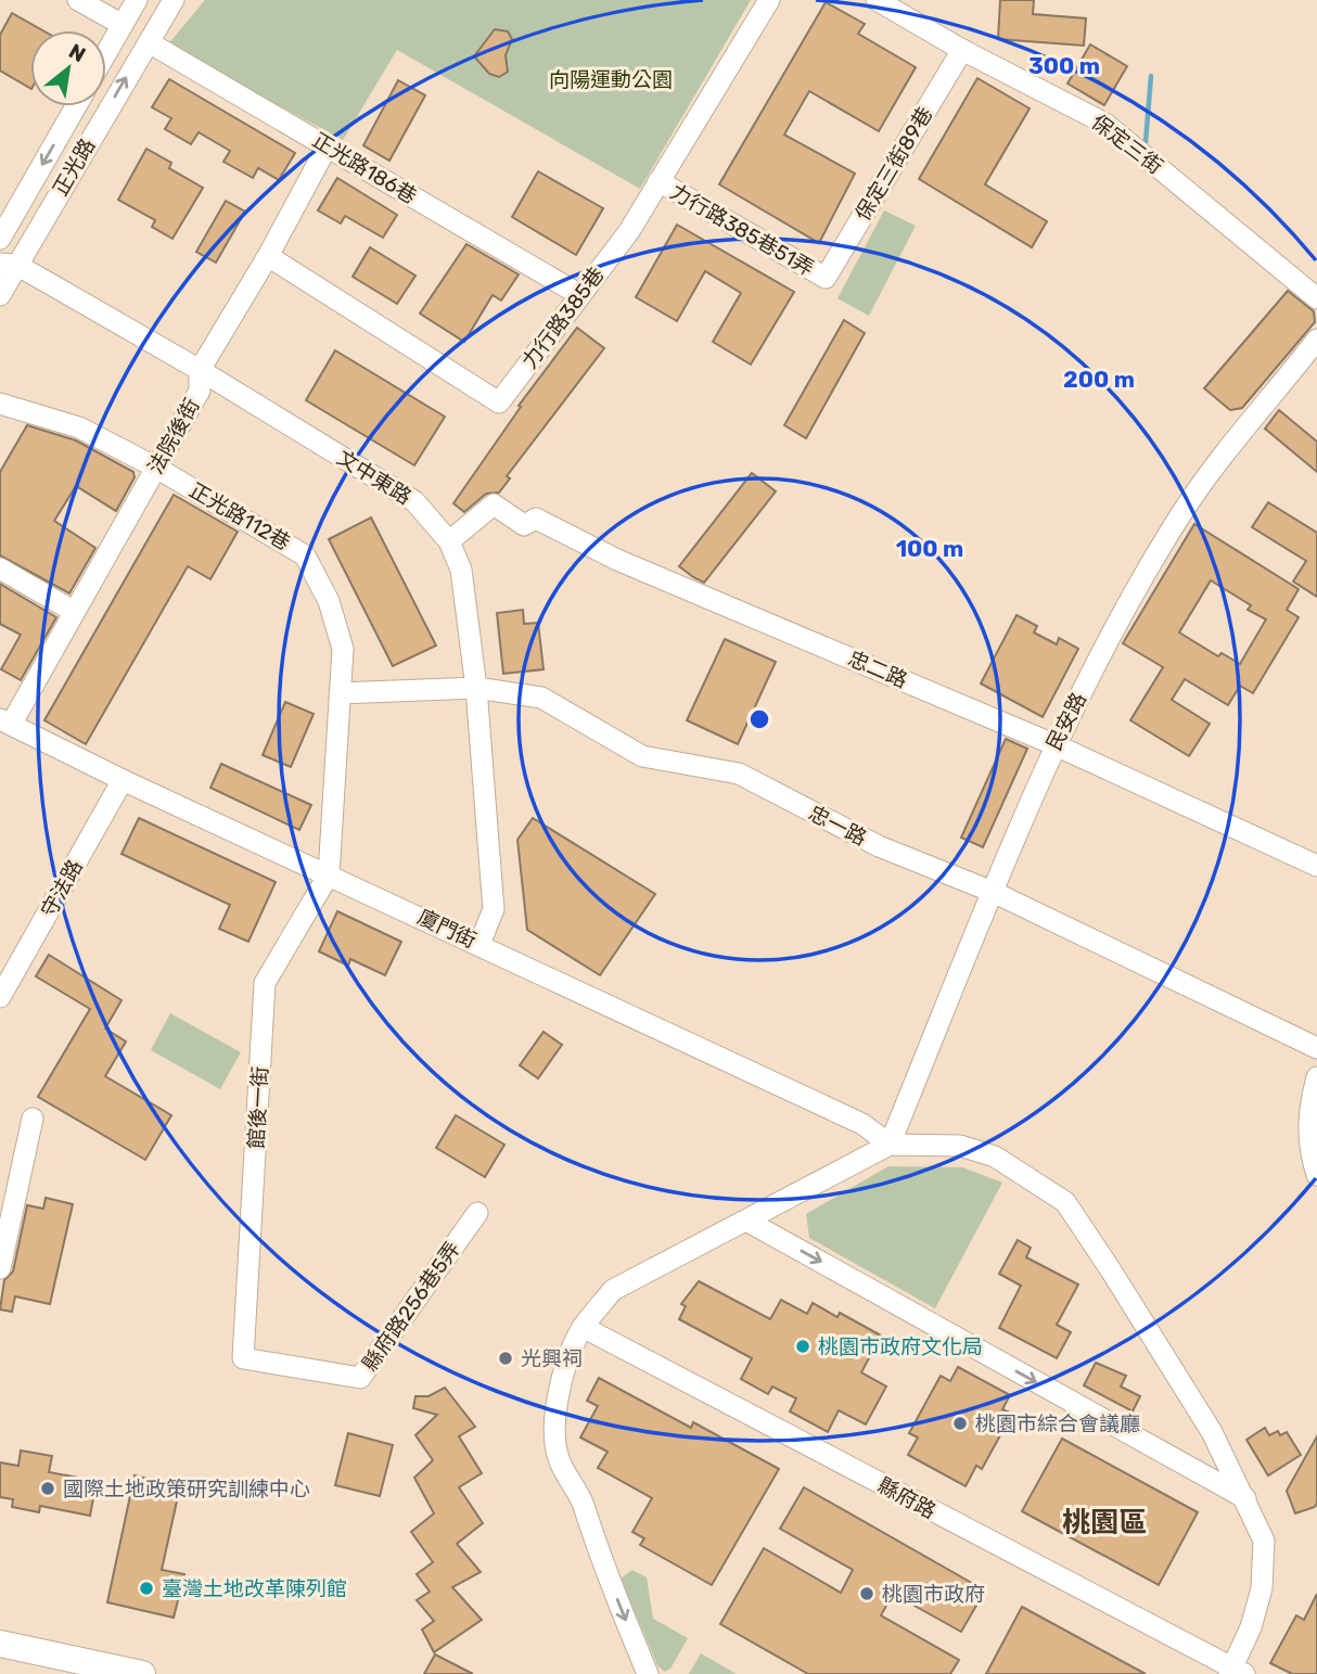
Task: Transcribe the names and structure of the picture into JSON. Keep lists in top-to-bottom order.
{
  "streets": {
    "street": [
      "保定三街",
      "保定三街89巷",
      "正光路",
      "正光路186巷",
      "力行路385巷51弄",
      "力行路385巷",
      "法院後街",
      "文中東路",
      "正光路112巷",
      "忠二路",
      "民安路",
      "忠一路",
      "守法路",
      "廈門街",
      "館後一街",
      "縣府路256巷5弄",
      "縣府路"
    ]
  },
  "crossings": [
    ["保定三街", "保定三街89巷"],
    ["保定三街89巷", "力行路385巷51弄"],
    ["正光路", "正光路186巷"],
    ["正光路", "文中東路"],
    ["正光路186巷", "力行路385巷"],
    ["正光路186巷", "法院後街"],
    ["力行路385巷51弄", "力行路385巷"],
    ["力行路385巷", "法院後街"],
    ["法院後街", "文中東路"],
    ["法院後街", "正光路112巷"],
    ["法院後街", "廈門街"],
    ["文中東路", "忠二路"],
    ["文中東路", "忠一路"],
    ["文中東路", "廈門街"],
    ["正光路112巷", "忠一路"],
    ["正光路112巷", "廈門街"],
    ["正光路112巷", "館後一街"],
    ["忠二路", "民安路"],
    ["民安路", "忠一路"],
    ["民安路", "廈門街"],
    ["民安路", "縣府路"],
    ["守法路", "廈門街"],
    ["廈門街", "館後一街"],
    ["廈門街", "縣府路"],
    ["館後一街", "縣府路256巷5弄"]
  ],
  "districts": ["桃園區"],
  "parks": ["向陽運動公園"],
  "places": [
    "桃園市政府文化局",
    "光興祠",
    "桃園市綜合會議廳",
    "國際土地政策研究訓練中心",
    "臺灣土地改革陳列館",
    "桃園市政府"
  ],
  "north": "top right",
  "rings": ["300 m", "200 m", "100 m"]
}
